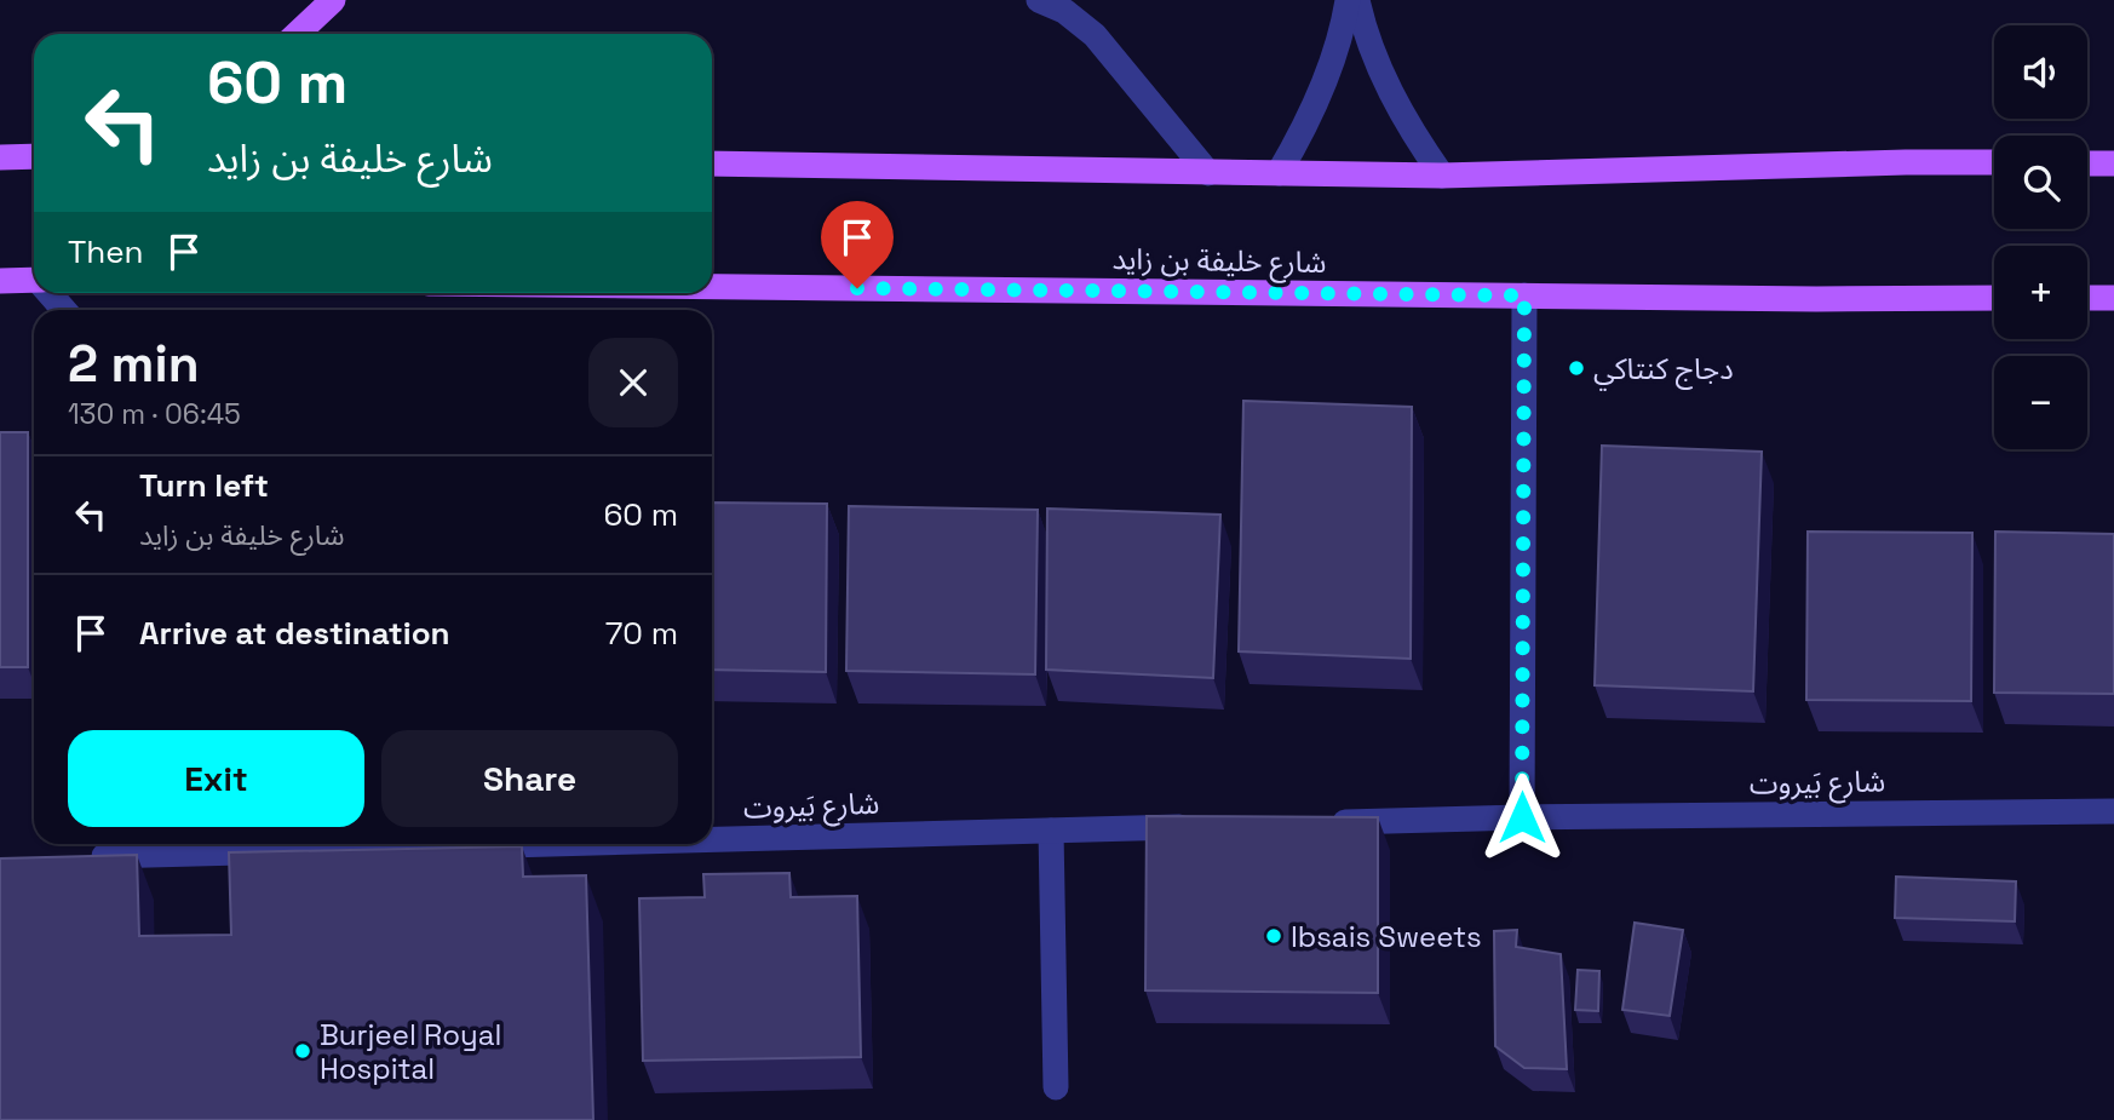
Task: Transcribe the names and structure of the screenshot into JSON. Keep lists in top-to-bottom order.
{
  "streets": {
    "main road": ["شارع خليفة بن زايد"],
    "street": ["شارع بَيروت"]
  },
  "places": ["دجاج كنتاكي", "Ibsais Sweets", "Burjeel Royal Hospital"],
  "page": {
    "map_buttons": ["+", "−"],
    "turn": ["60 m", "شارع خليفة بن زايد"],
    "then": "Then",
    "heading": ["2 min", "130 m · 06:45"],
    "list": [
      {
        "name": "Turn left",
        "note": "شارع خليفة بن زايد",
        "value": "60 m"
      },
      {
        "name": "Arrive at destination",
        "value": "70 m"
      }
    ],
    "buttons": ["Exit", "Share"]
  }
}
